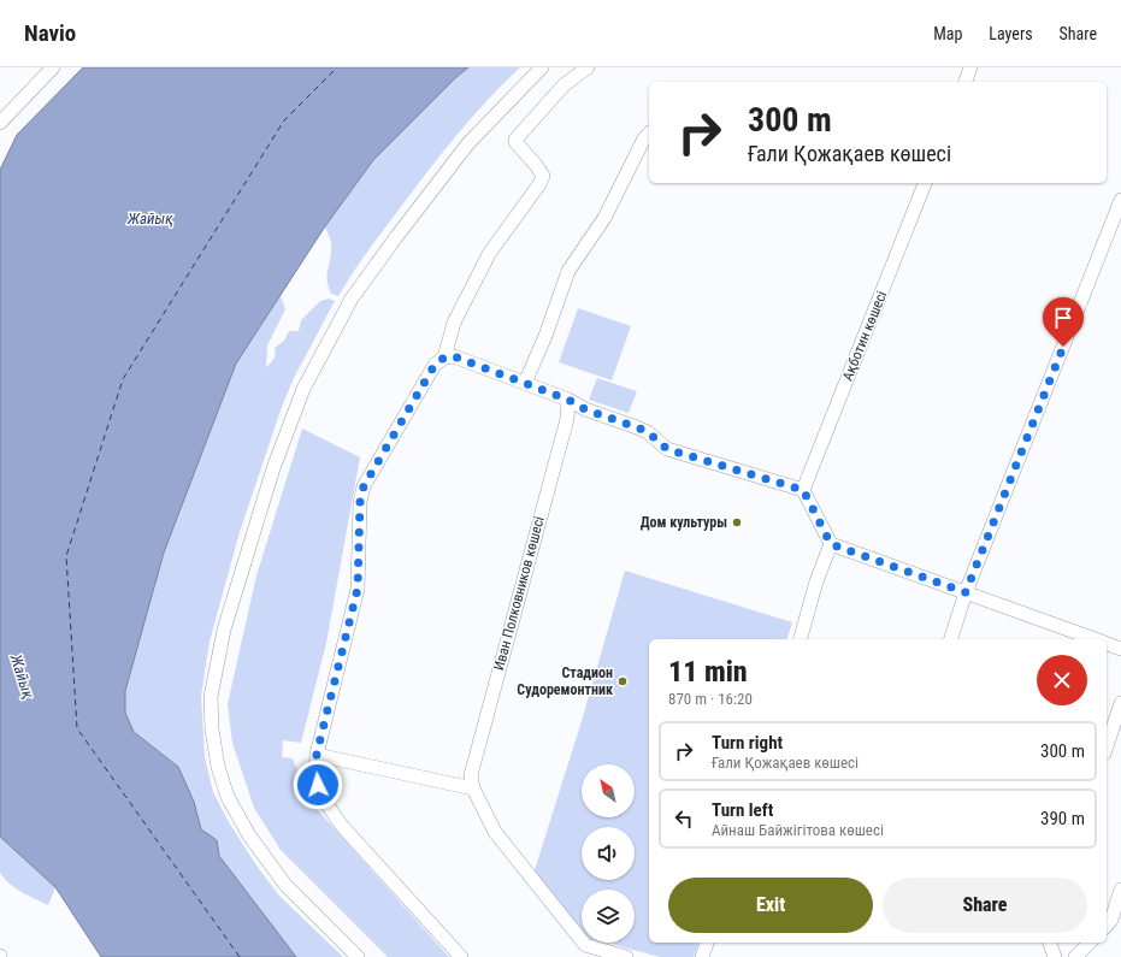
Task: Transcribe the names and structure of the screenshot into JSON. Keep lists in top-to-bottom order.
{
  "streets": {
    "street": ["Ақботин көшесі", "Иван Полковников көшесі"]
  },
  "water": ["Жайық"],
  "places": ["Дом культуры", "Стадион Судоремонтник"],
  "north": "top left",
  "page": {
    "header": "Navio",
    "nav": ["Map", "Layers", "Share"],
    "turn": ["300 m", "Ғали Қожақаев көшесі"],
    "heading": ["11 min", "870 m · 16:20"],
    "list": [
      {
        "name": "Turn right",
        "note": "Ғали Қожақаев көшесі",
        "value": "300 m"
      },
      {
        "name": "Turn left",
        "note": "Айнаш Байжігітова көшесі",
        "value": "390 m"
      }
    ],
    "buttons": ["Exit", "Share"]
  }
}
